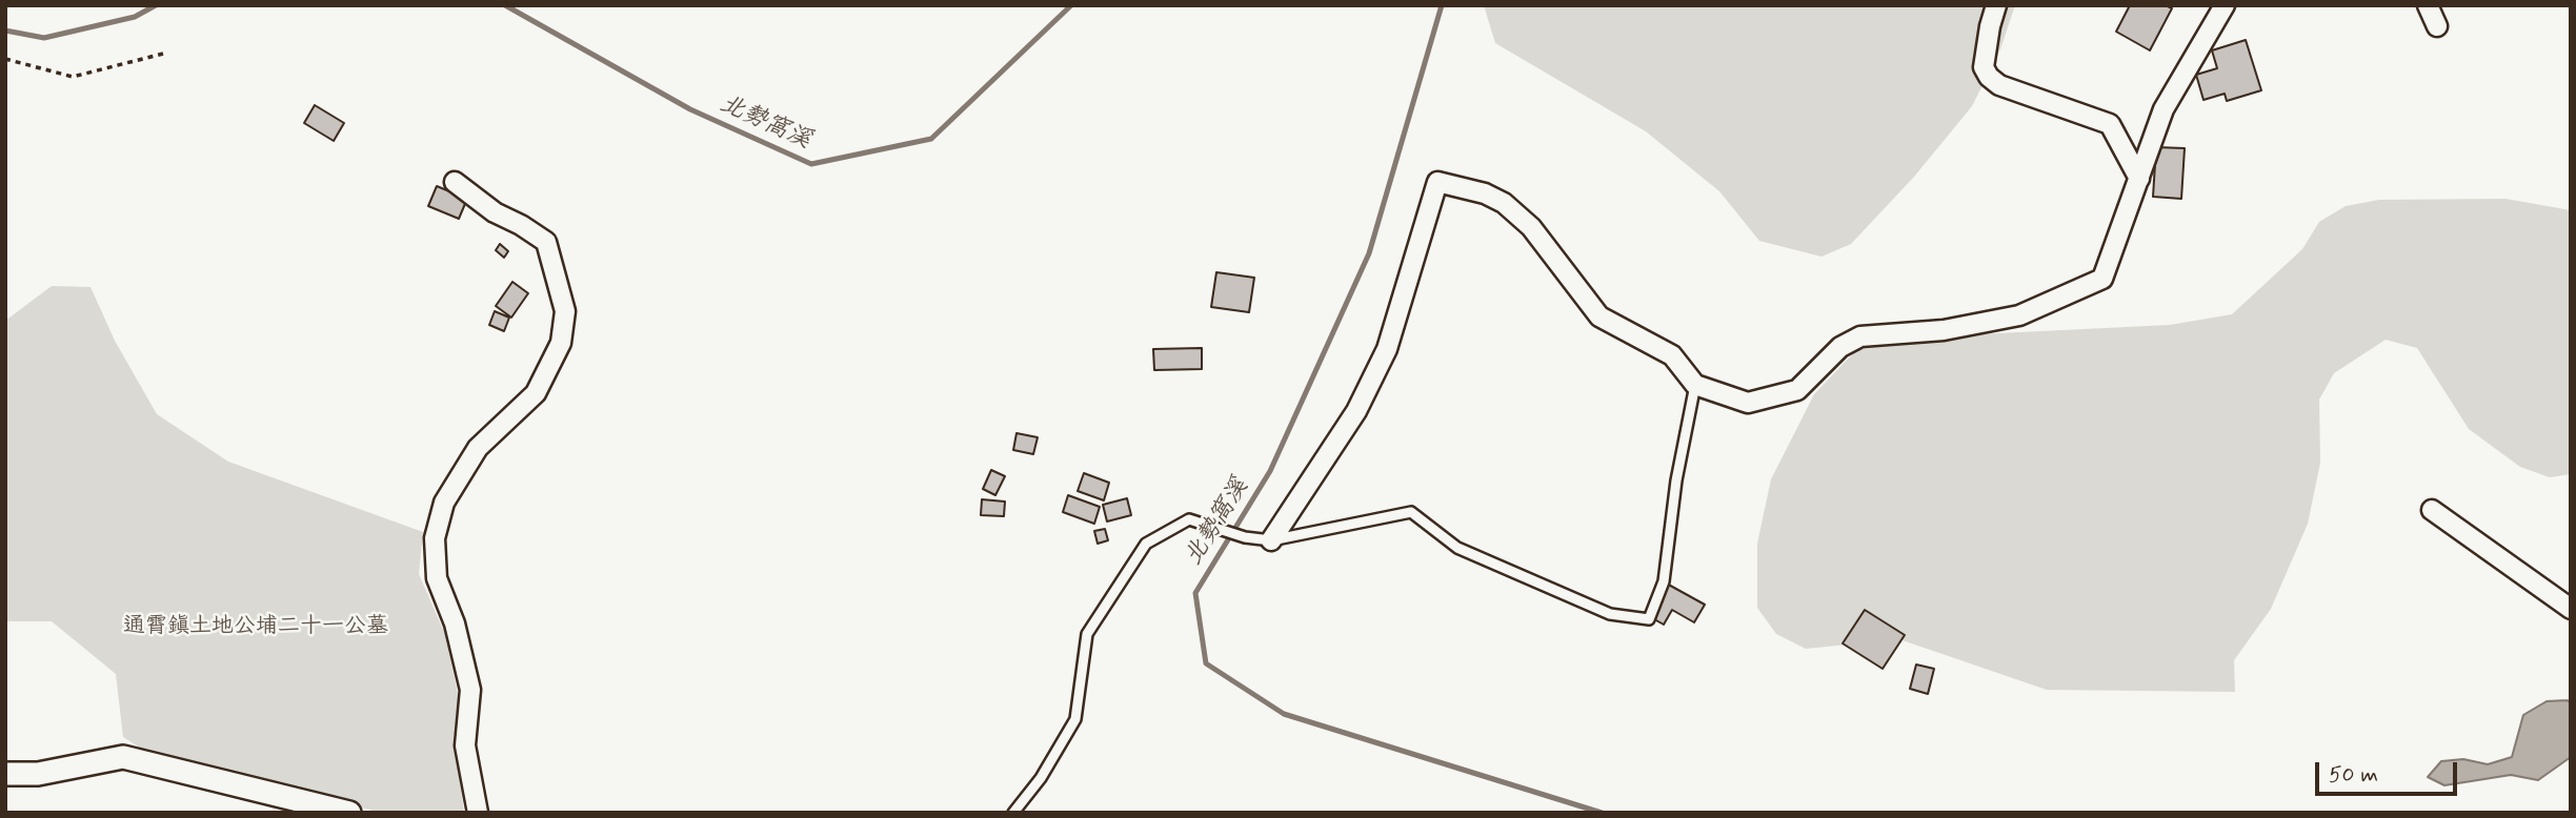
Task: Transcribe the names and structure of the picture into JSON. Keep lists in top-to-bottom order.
{
  "water": ["北勢窩溪"],
  "parks": ["通霄鎮土地公埔二十一公墓"],
  "scale_bar": "50 m"
}
